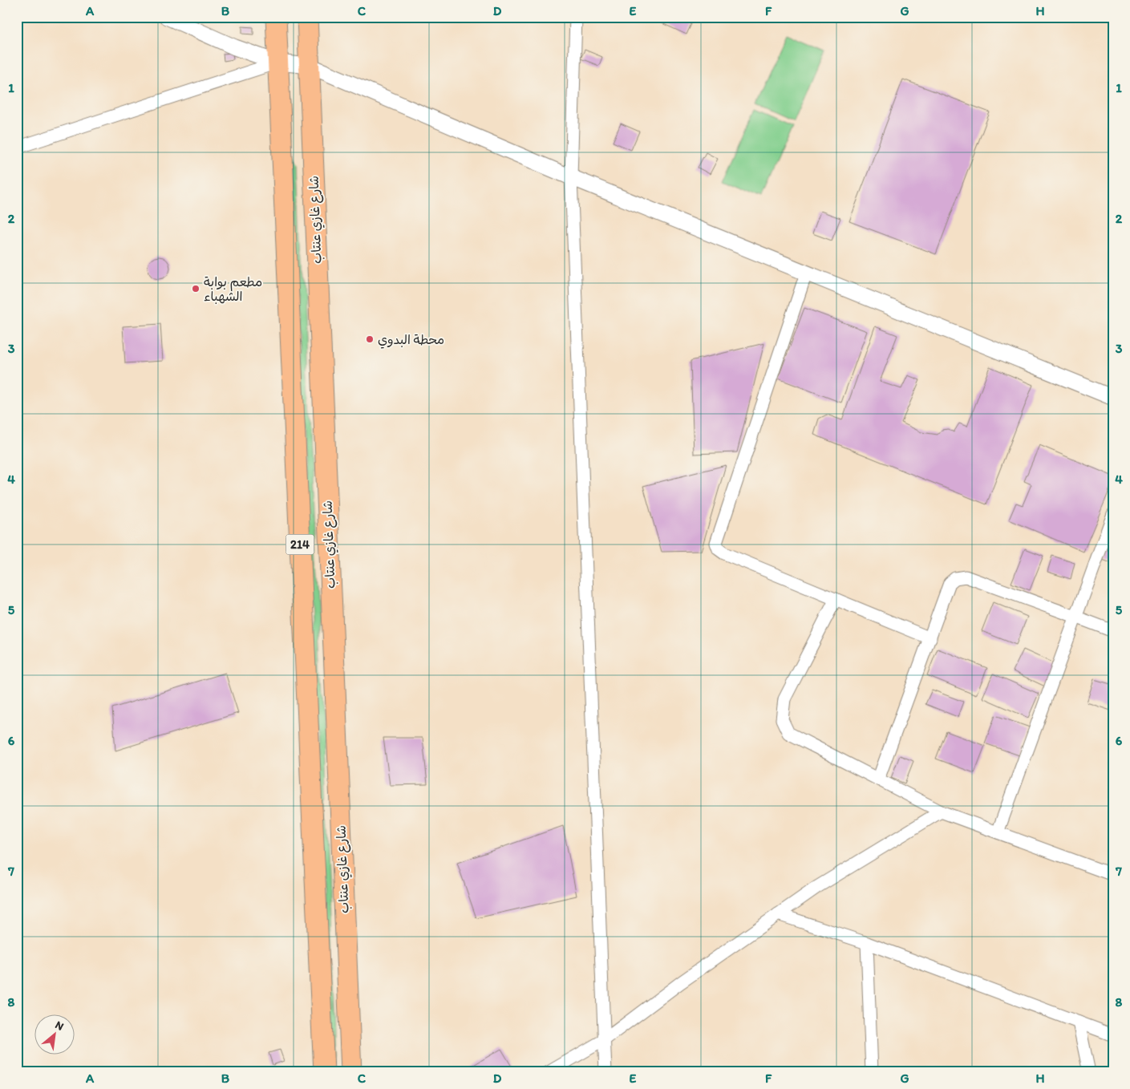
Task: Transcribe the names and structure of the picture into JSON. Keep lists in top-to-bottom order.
{
  "streets": {
    "highway": ["شارع غازي عنتاب", "214"]
  },
  "places": ["مطعم بوابة الشهباء", "محطة البدوي"],
  "north": "top right",
  "grid": {
    "columns": [
      "A",
      "B",
      "C",
      "D",
      "E",
      "F",
      "G",
      "H"
    ],
    "rows": [
      "1",
      "2",
      "3",
      "4",
      "5",
      "6",
      "7",
      "8"
    ]
  }
}
